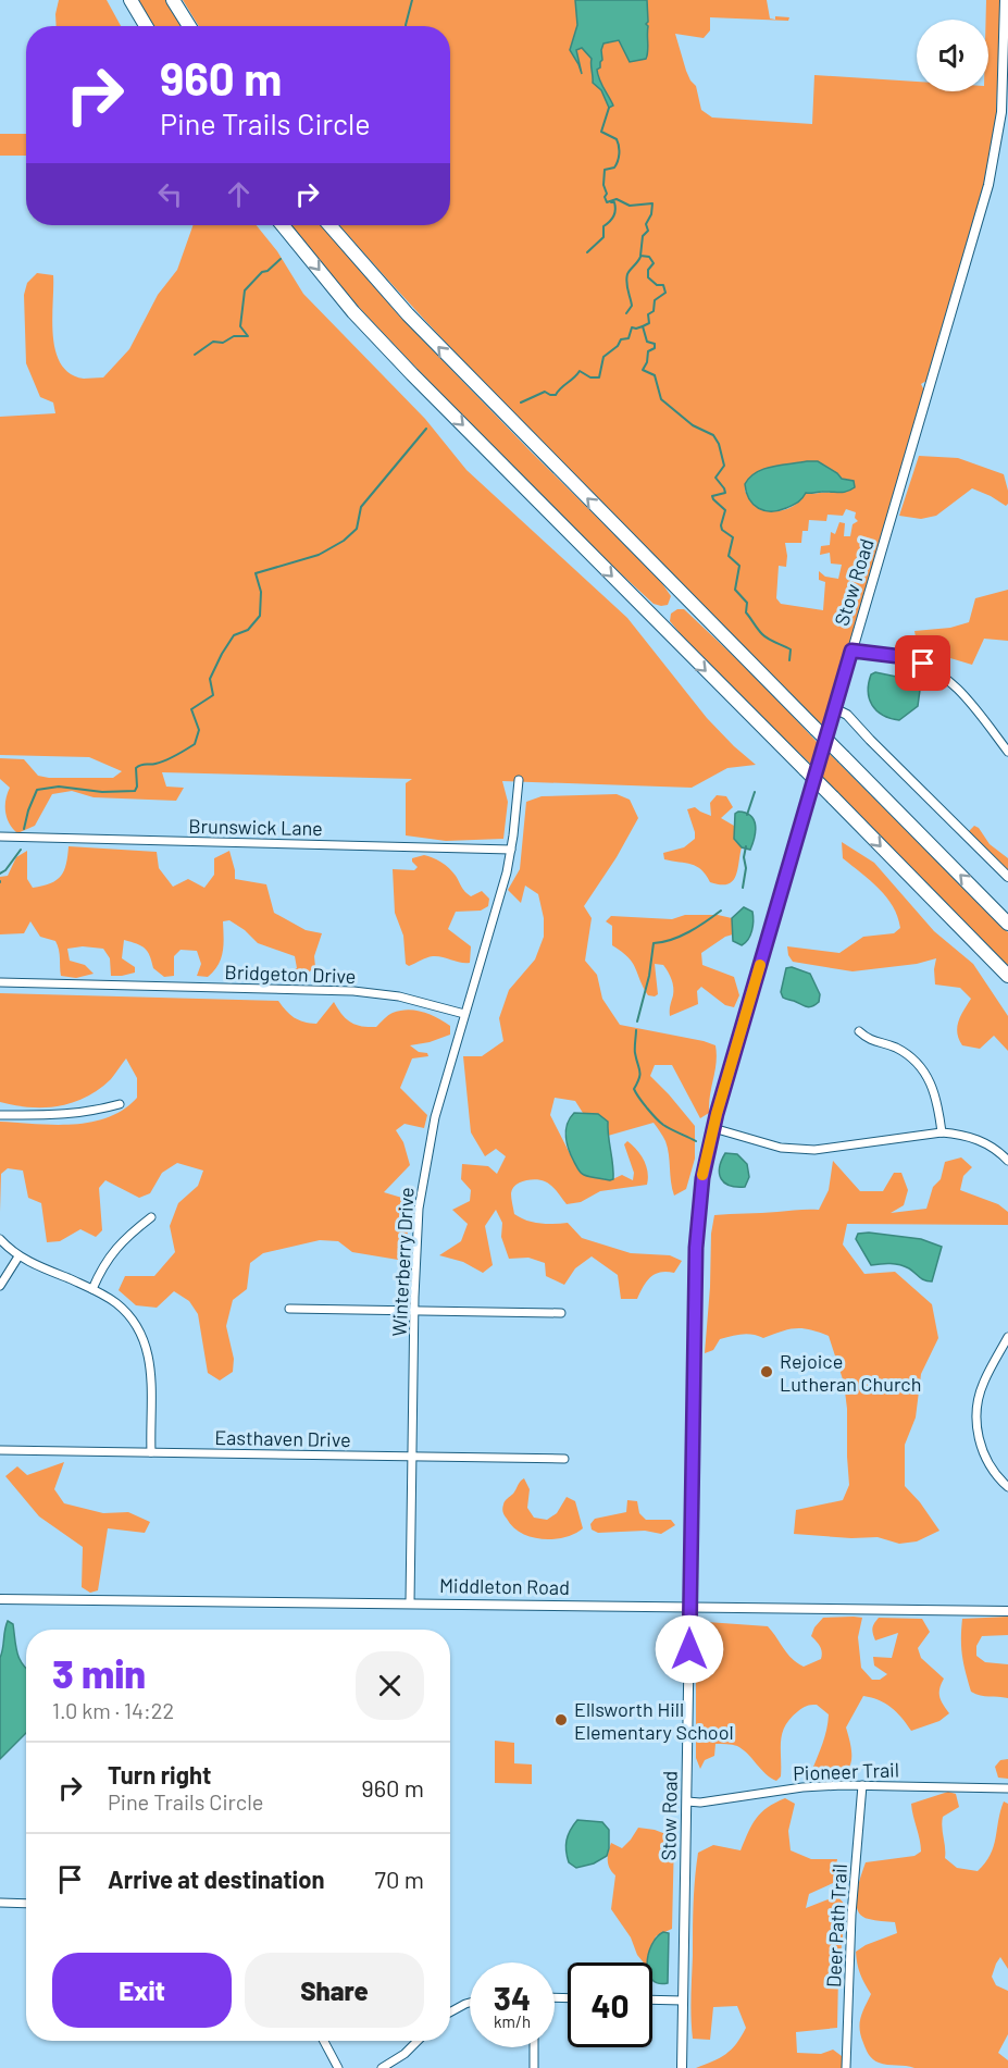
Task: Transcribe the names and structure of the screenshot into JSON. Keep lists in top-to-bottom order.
{
  "streets": {
    "street": [
      "Stow Road",
      "Brunswick Lane",
      "Bridgeton Drive",
      "Winterberry Drive",
      "Easthaven Drive",
      "Middleton Road",
      "Pioneer Trail",
      "Deer Path Trail"
    ]
  },
  "crossings": [
    ["Stow Road", "Middleton Road"],
    ["Stow Road", "Pioneer Trail"],
    ["Brunswick Lane", "Winterberry Drive"],
    ["Bridgeton Drive", "Winterberry Drive"],
    ["Winterberry Drive", "Easthaven Drive"],
    ["Winterberry Drive", "Middleton Road"],
    ["Pioneer Trail", "Deer Path Trail"]
  ],
  "places": ["Rejoice Lutheran Church", "Ellsworth Hill Elementary School"],
  "page": {
    "turn": ["960 m", "Pine Trails Circle"],
    "heading": ["3 min", "1.0 km · 14:22"],
    "list": [
      {
        "name": "Turn right",
        "note": "Pine Trails Circle",
        "value": "960 m"
      },
      {
        "name": "Arrive at destination",
        "value": "70 m"
      }
    ],
    "buttons": ["Exit", "Share"],
    "speed": "34 km/h",
    "limit": "40"
  }
}
